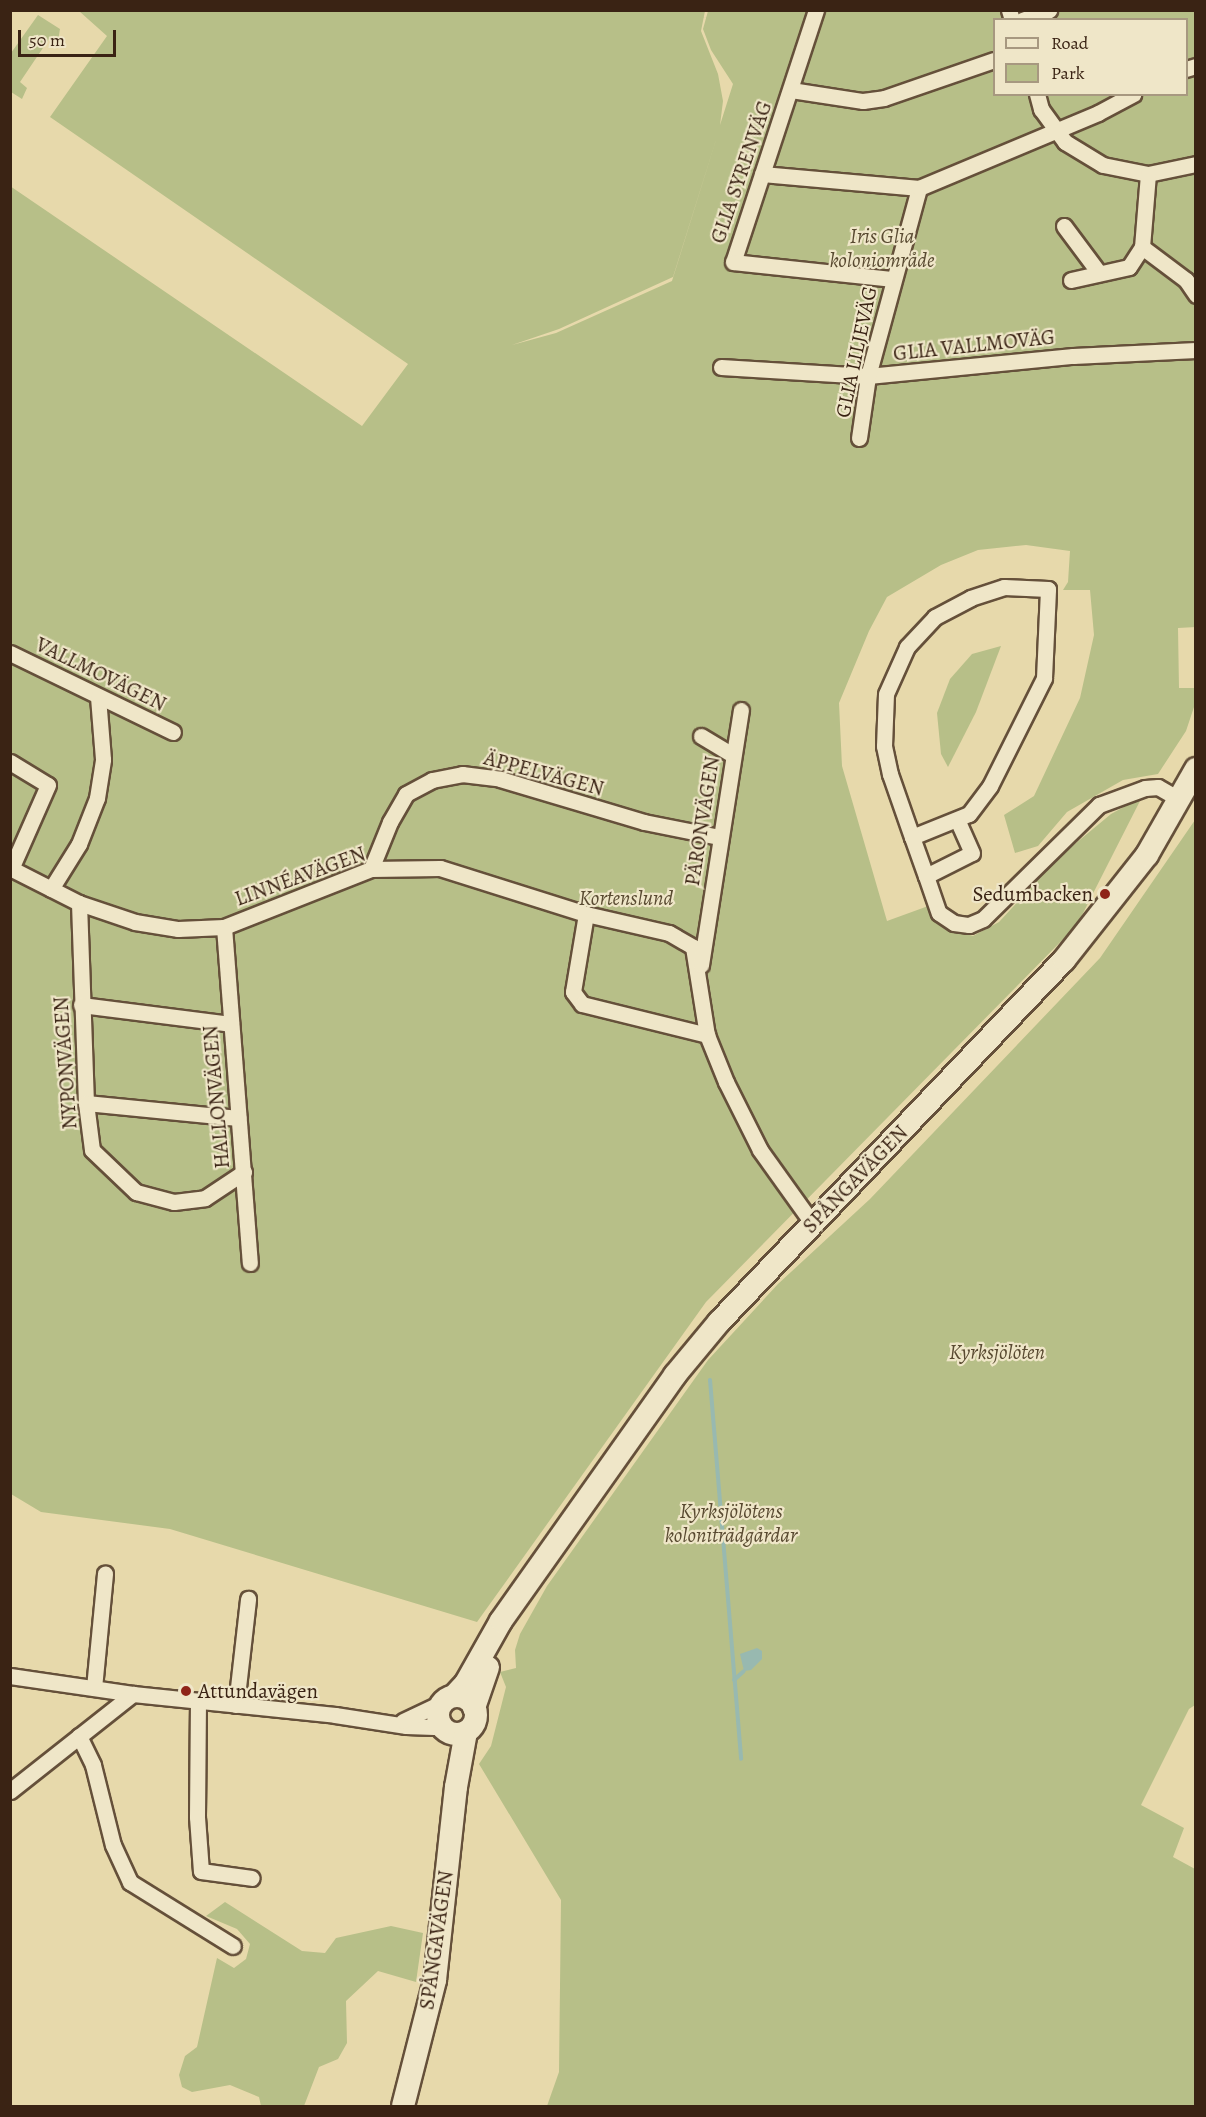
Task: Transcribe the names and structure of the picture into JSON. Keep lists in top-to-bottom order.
{
  "streets": {
    "street": [
      "GLIA SYRENVÄG",
      "GLIA VALLMOVÄG",
      "GLIA LILJEVÄG",
      "VALLMOVÄGEN",
      "ÄPPELVÄGEN",
      "PÄRONVÄGEN",
      "LINNÉAVÄGEN",
      "NYPONVÄGEN",
      "HALLONVÄGEN",
      "SPÅNGAVÄGEN"
    ]
  },
  "crossings": [
    ["GLIA SYRENVÄG", "GLIA LILJEVÄG"],
    ["GLIA VALLMOVÄG", "GLIA LILJEVÄG"],
    ["ÄPPELVÄGEN", "PÄRONVÄGEN"],
    ["ÄPPELVÄGEN", "LINNÉAVÄGEN"],
    ["PÄRONVÄGEN", "LINNÉAVÄGEN"],
    ["LINNÉAVÄGEN", "NYPONVÄGEN"],
    ["LINNÉAVÄGEN", "HALLONVÄGEN"],
    ["LINNÉAVÄGEN", "SPÅNGAVÄGEN"],
    ["NYPONVÄGEN", "HALLONVÄGEN"]
  ],
  "parks": [
    "Iris Glia koloniområde",
    "Kortenslund",
    "Kyrksjölöten",
    "Kyrksjölötens koloniträdgårdar"
  ],
  "places": ["Sedumbacken", "Attundavägen"],
  "legend": ["Road", "Park"],
  "scale_bar": "50 m"
}
